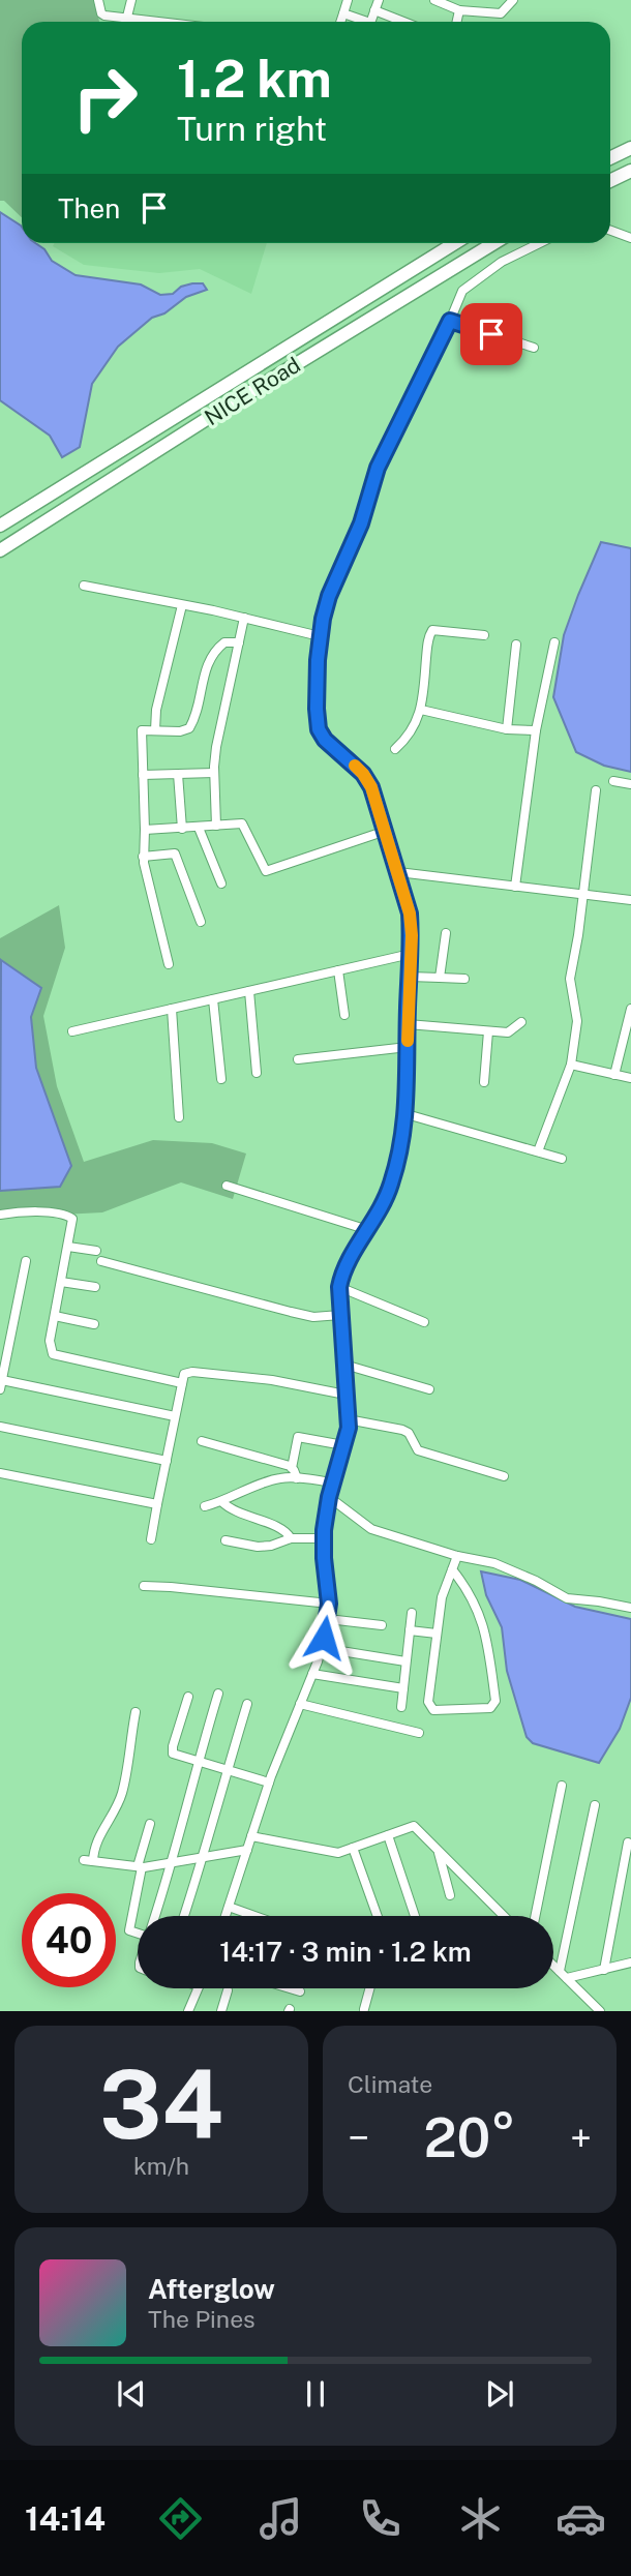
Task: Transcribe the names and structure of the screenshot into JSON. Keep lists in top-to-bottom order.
{
  "streets": {
    "highway": ["NICE Road"]
  },
  "page": {
    "turn": ["1.2 km", "Turn right"],
    "then": "Then",
    "limit": "40",
    "trip": "14:17 · 3 min · 1.2 km",
    "tile": [
      ["34", "km/h"],
      "Climate"
    ],
    "heat": ["−", "20°", "+"],
    "song": ["Afterglow", "The Pines"],
    "tabs": "14:14"
  }
}
